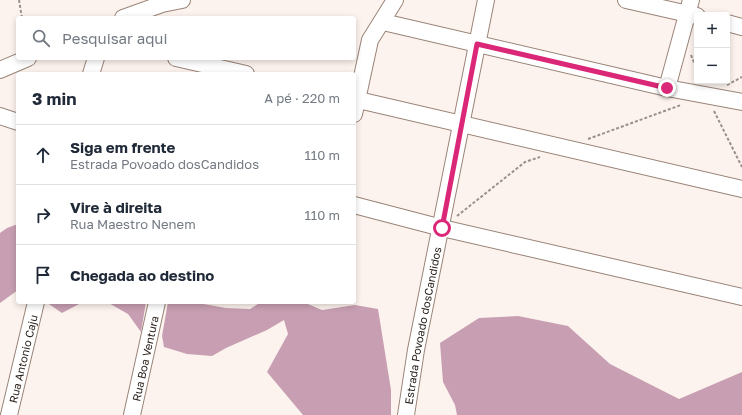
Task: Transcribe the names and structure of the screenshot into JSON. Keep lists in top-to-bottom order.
{
  "streets": {
    "street": ["Estrada Povoado dosCandidos", "Rua Antonio Caju", "Rua Boa Ventura"]
  },
  "page": {
    "map_buttons": ["+", "−"],
    "search": "Pesquisar aqui",
    "heading": ["3 min", "A pé · 220 m"],
    "list": [
      ["Siga em frente", "Estrada Povoado dosCandidos", "110 m"],
      ["Vire à direita", "Rua Maestro Nenem", "110 m"],
      "Chegada ao destino"
    ]
  }
}
